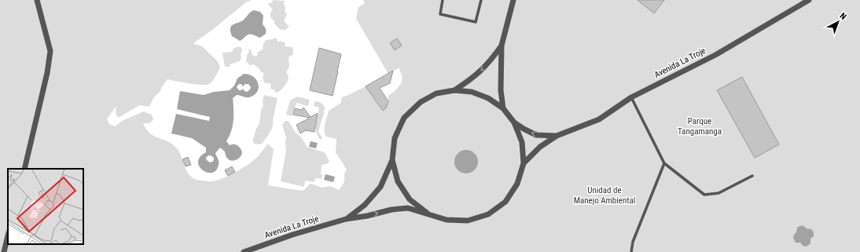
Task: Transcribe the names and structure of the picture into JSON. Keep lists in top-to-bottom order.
{
  "streets": {
    "street": ["Avenida La Troje"]
  },
  "parks": ["Parque Tangamanga", "Unidad de Manejo Ambiental"],
  "north": "top right"
}
